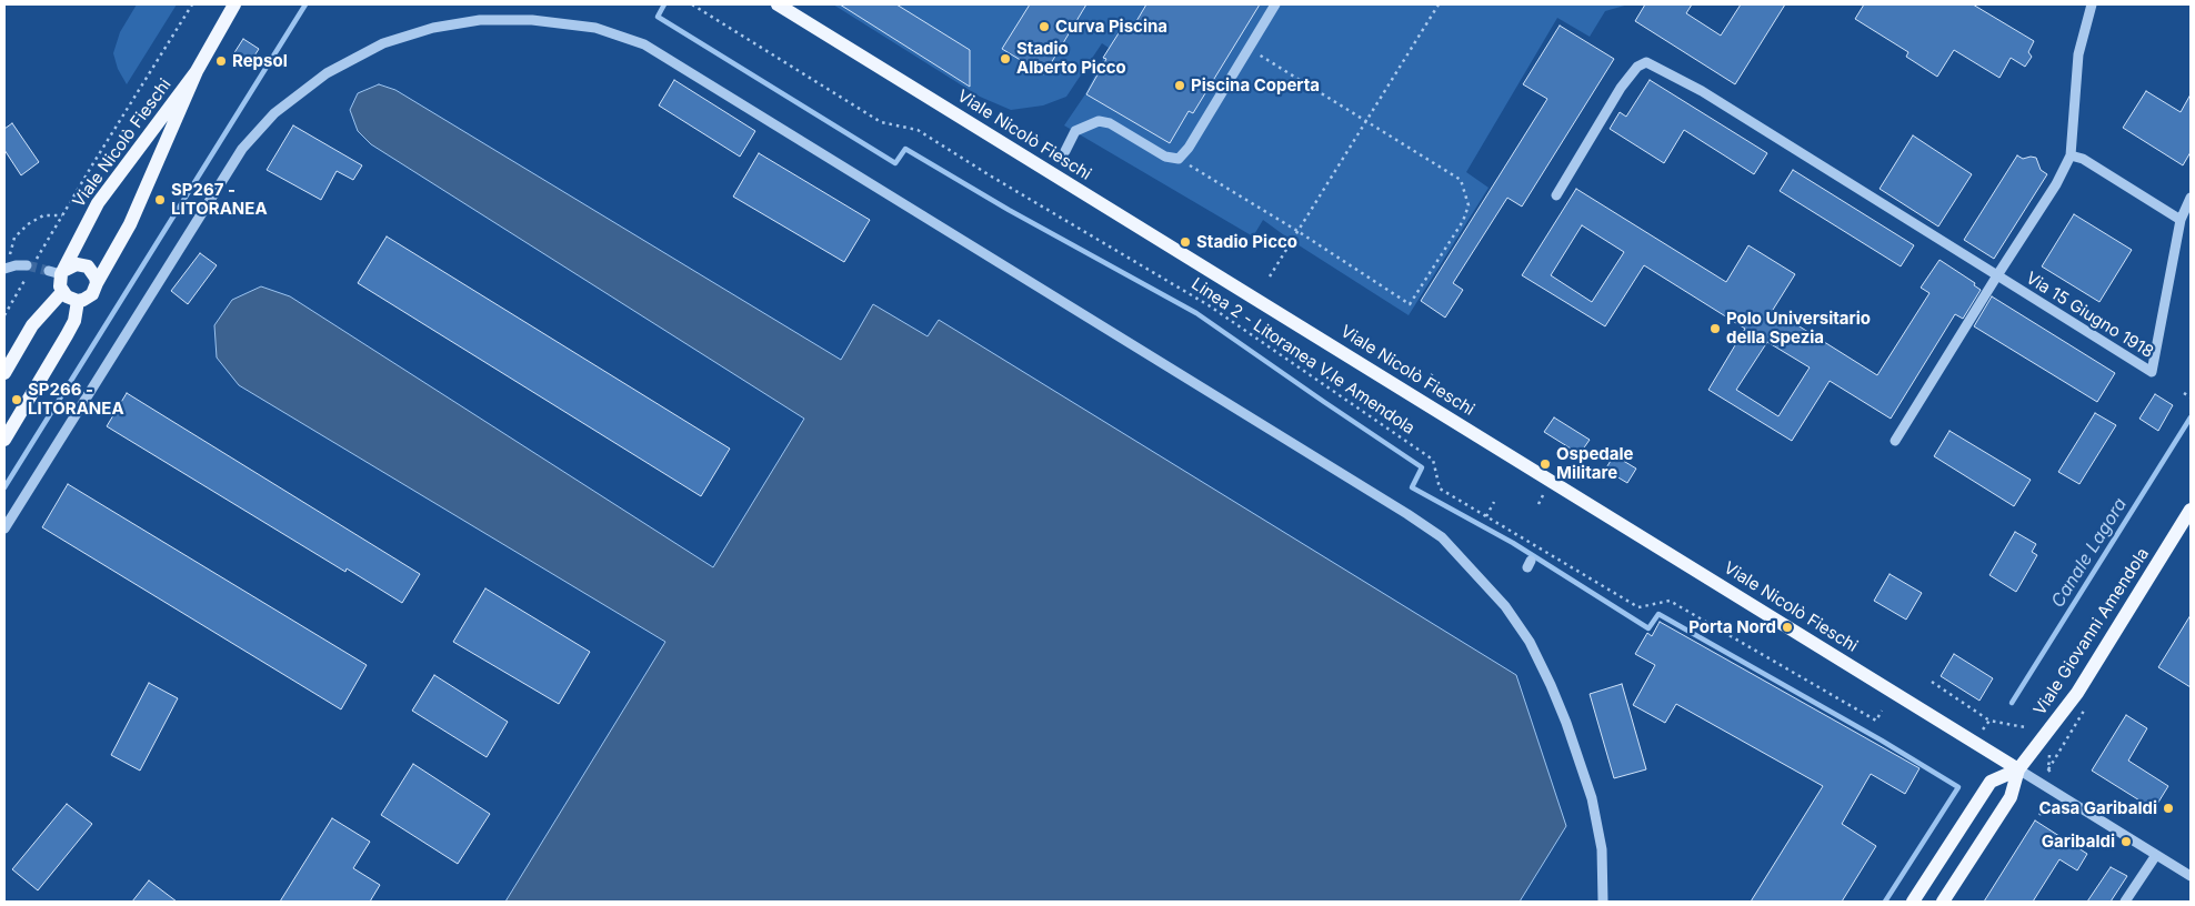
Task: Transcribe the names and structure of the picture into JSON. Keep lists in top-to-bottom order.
{
  "streets": {
    "main road": ["Viale Nicolò Fieschi", "Viale Giovanni Amendola"],
    "street": ["Via 15 Giugno 1918"],
    "path": ["Linea 2 - Litoranea V.le Amendola"]
  },
  "crossings": [
    ["Viale Nicolò Fieschi", "Viale Giovanni Amendola"]
  ],
  "water": ["Canale Lagora"],
  "places": [
    "Curva Piscina",
    "Stadio Alberto Picco",
    "Repsol",
    "Piscina Coperta",
    "SP267 - LITORANEA",
    "Stadio Picco",
    "Polo Universitario della Spezia",
    "SP266 - LITORANEA",
    "Ospedale Militare",
    "Porta Nord",
    "Casa Garibaldi",
    "Garibaldi"
  ]
}
